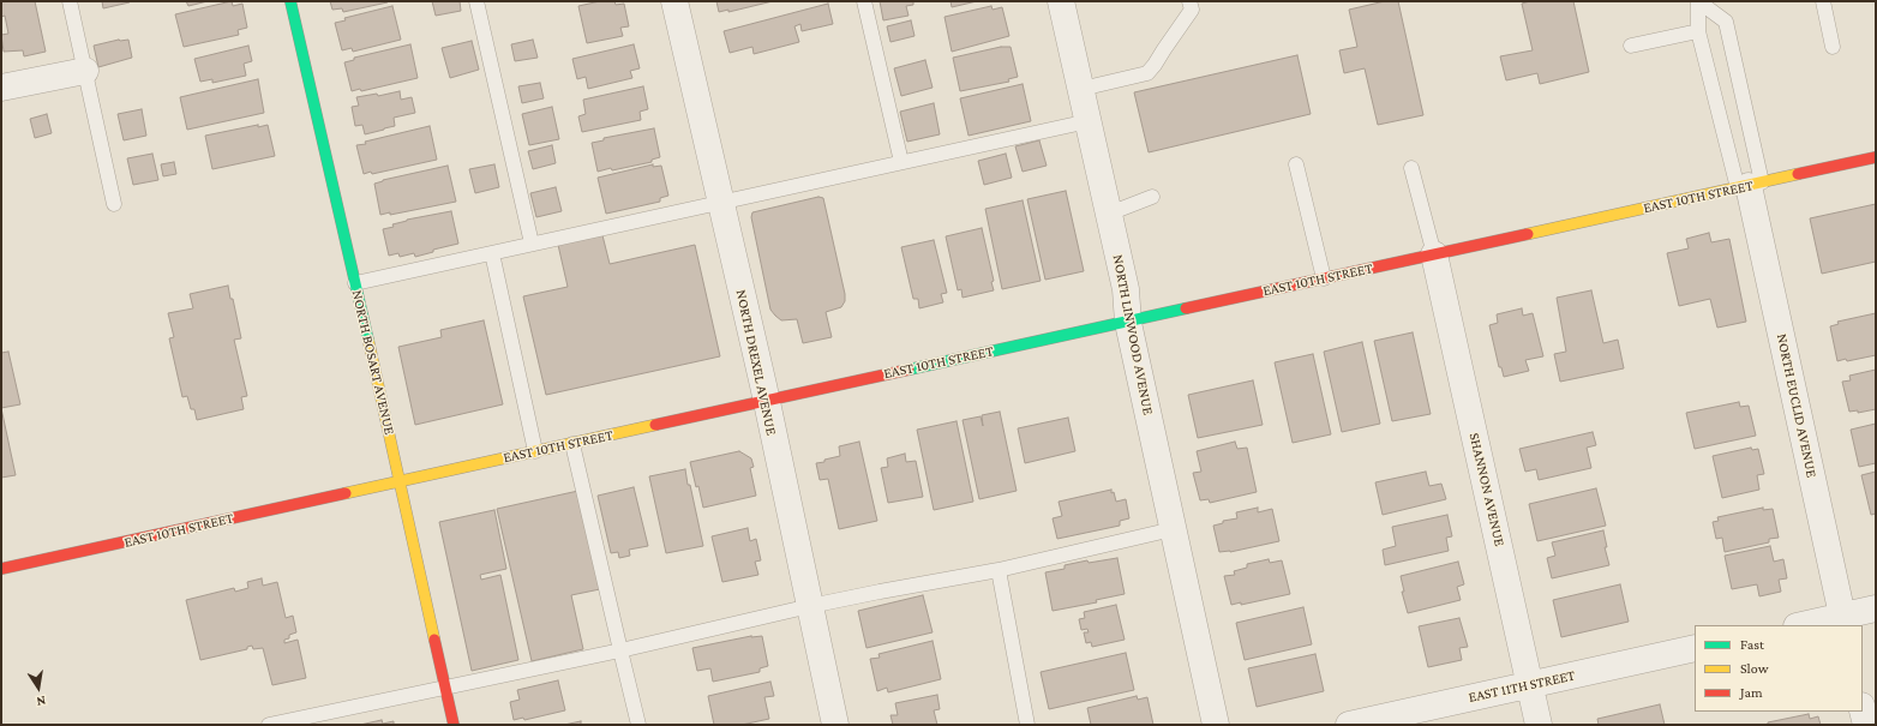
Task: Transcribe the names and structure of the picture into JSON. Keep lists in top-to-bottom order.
{
  "streets": {
    "main road": ["EAST 10TH STREET", "NORTH BOSART AVENUE"],
    "street": [
      "NORTH LINWOOD AVENUE",
      "NORTH DREXEL AVENUE",
      "NORTH EUCLID AVENUE",
      "SHANNON AVENUE",
      "EAST 11TH STREET"
    ]
  },
  "crossings": [
    ["EAST 10TH STREET", "NORTH LINWOOD AVENUE"],
    ["EAST 10TH STREET", "NORTH BOSART AVENUE"],
    ["EAST 10TH STREET", "NORTH DREXEL AVENUE"],
    ["EAST 10TH STREET", "NORTH EUCLID AVENUE"],
    ["EAST 10TH STREET", "SHANNON AVENUE"],
    ["SHANNON AVENUE", "EAST 11TH STREET"]
  ],
  "legend": ["Fast", "Slow", "Jam"],
  "north": "bottom"
}
